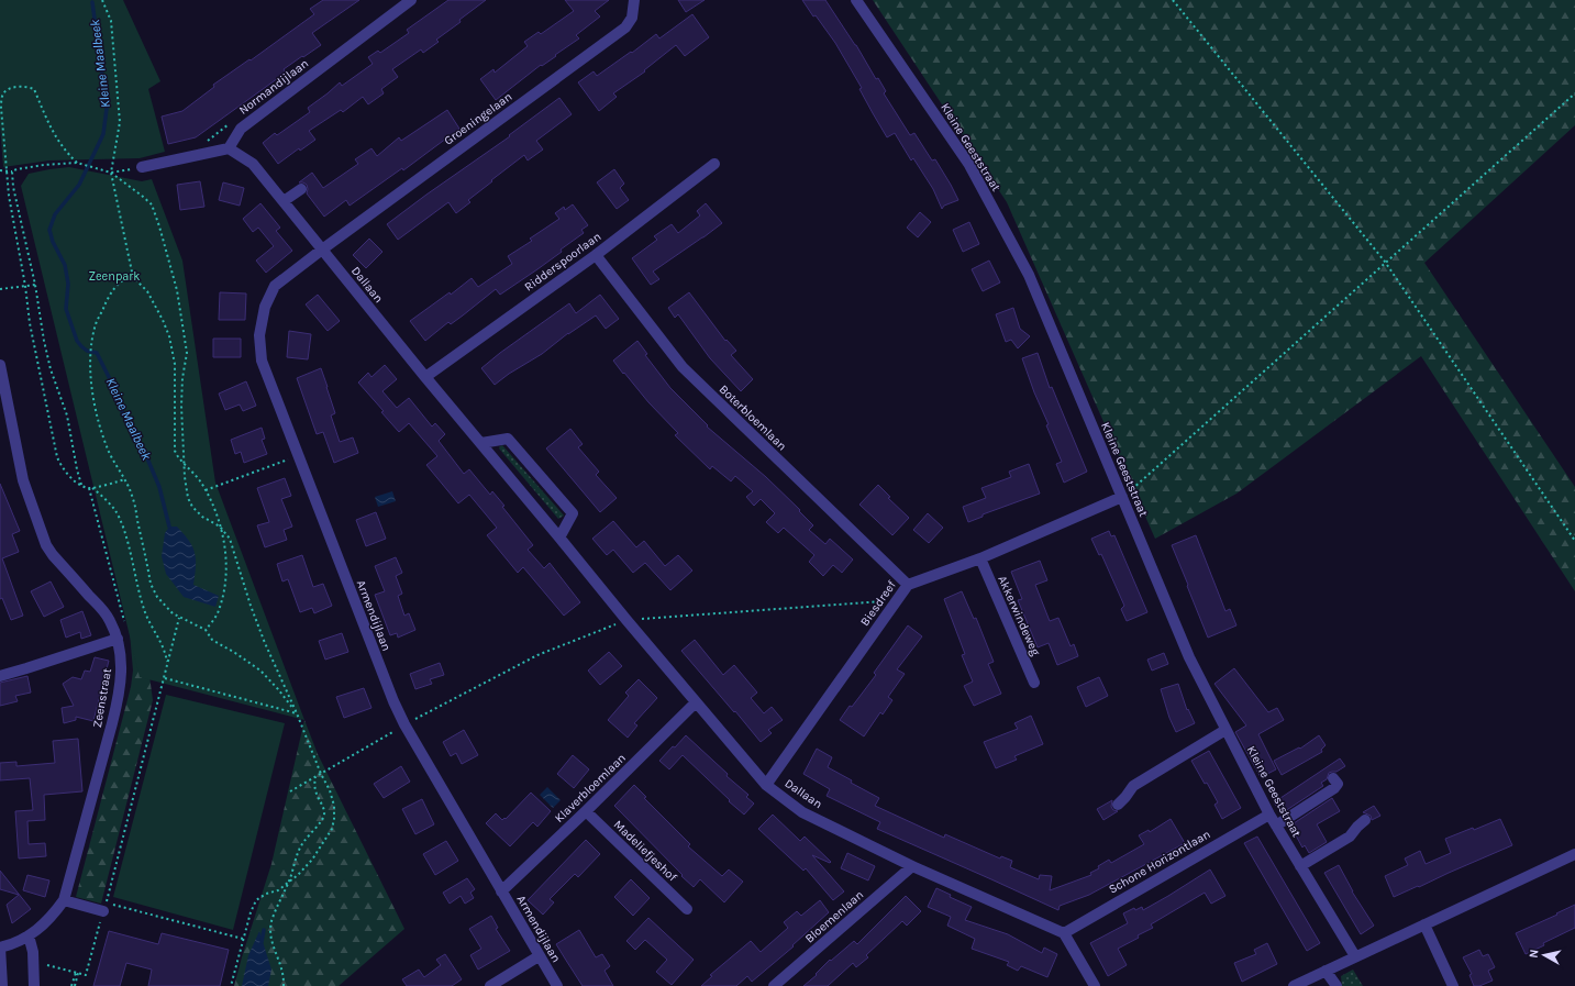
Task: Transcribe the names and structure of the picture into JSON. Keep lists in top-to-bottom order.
{
  "streets": {
    "street": [
      "Normandijlaan",
      "Groeningelaan",
      "Kleine Geeststraat",
      "Ridderspoorlaan",
      "Dallaan",
      "Boterbloemlaan",
      "Biesdreef",
      "Armendijlaan",
      "Akkerwindeweg",
      "Zeenstraat",
      "Klaverbloemlaan",
      "Madeliefjeshof",
      "Schone Horizontlaan",
      "Bloemenlaan"
    ]
  },
  "crossings": [
    ["Normandijlaan", "Dallaan"],
    ["Groeningelaan", "Dallaan"],
    ["Groeningelaan", "Armendijlaan"],
    ["Kleine Geeststraat", "Biesdreef"],
    ["Kleine Geeststraat", "Schone Horizontlaan"],
    ["Ridderspoorlaan", "Dallaan"],
    ["Ridderspoorlaan", "Boterbloemlaan"],
    ["Dallaan", "Biesdreef"],
    ["Dallaan", "Armendijlaan"],
    ["Dallaan", "Klaverbloemlaan"],
    ["Dallaan", "Schone Horizontlaan"],
    ["Dallaan", "Bloemenlaan"],
    ["Boterbloemlaan", "Biesdreef"],
    ["Biesdreef", "Akkerwindeweg"],
    ["Armendijlaan", "Klaverbloemlaan"],
    ["Klaverbloemlaan", "Madeliefjeshof"]
  ],
  "water": ["Kleine Maalbeek"],
  "parks": ["Zeenpark"],
  "north": "left"
}
